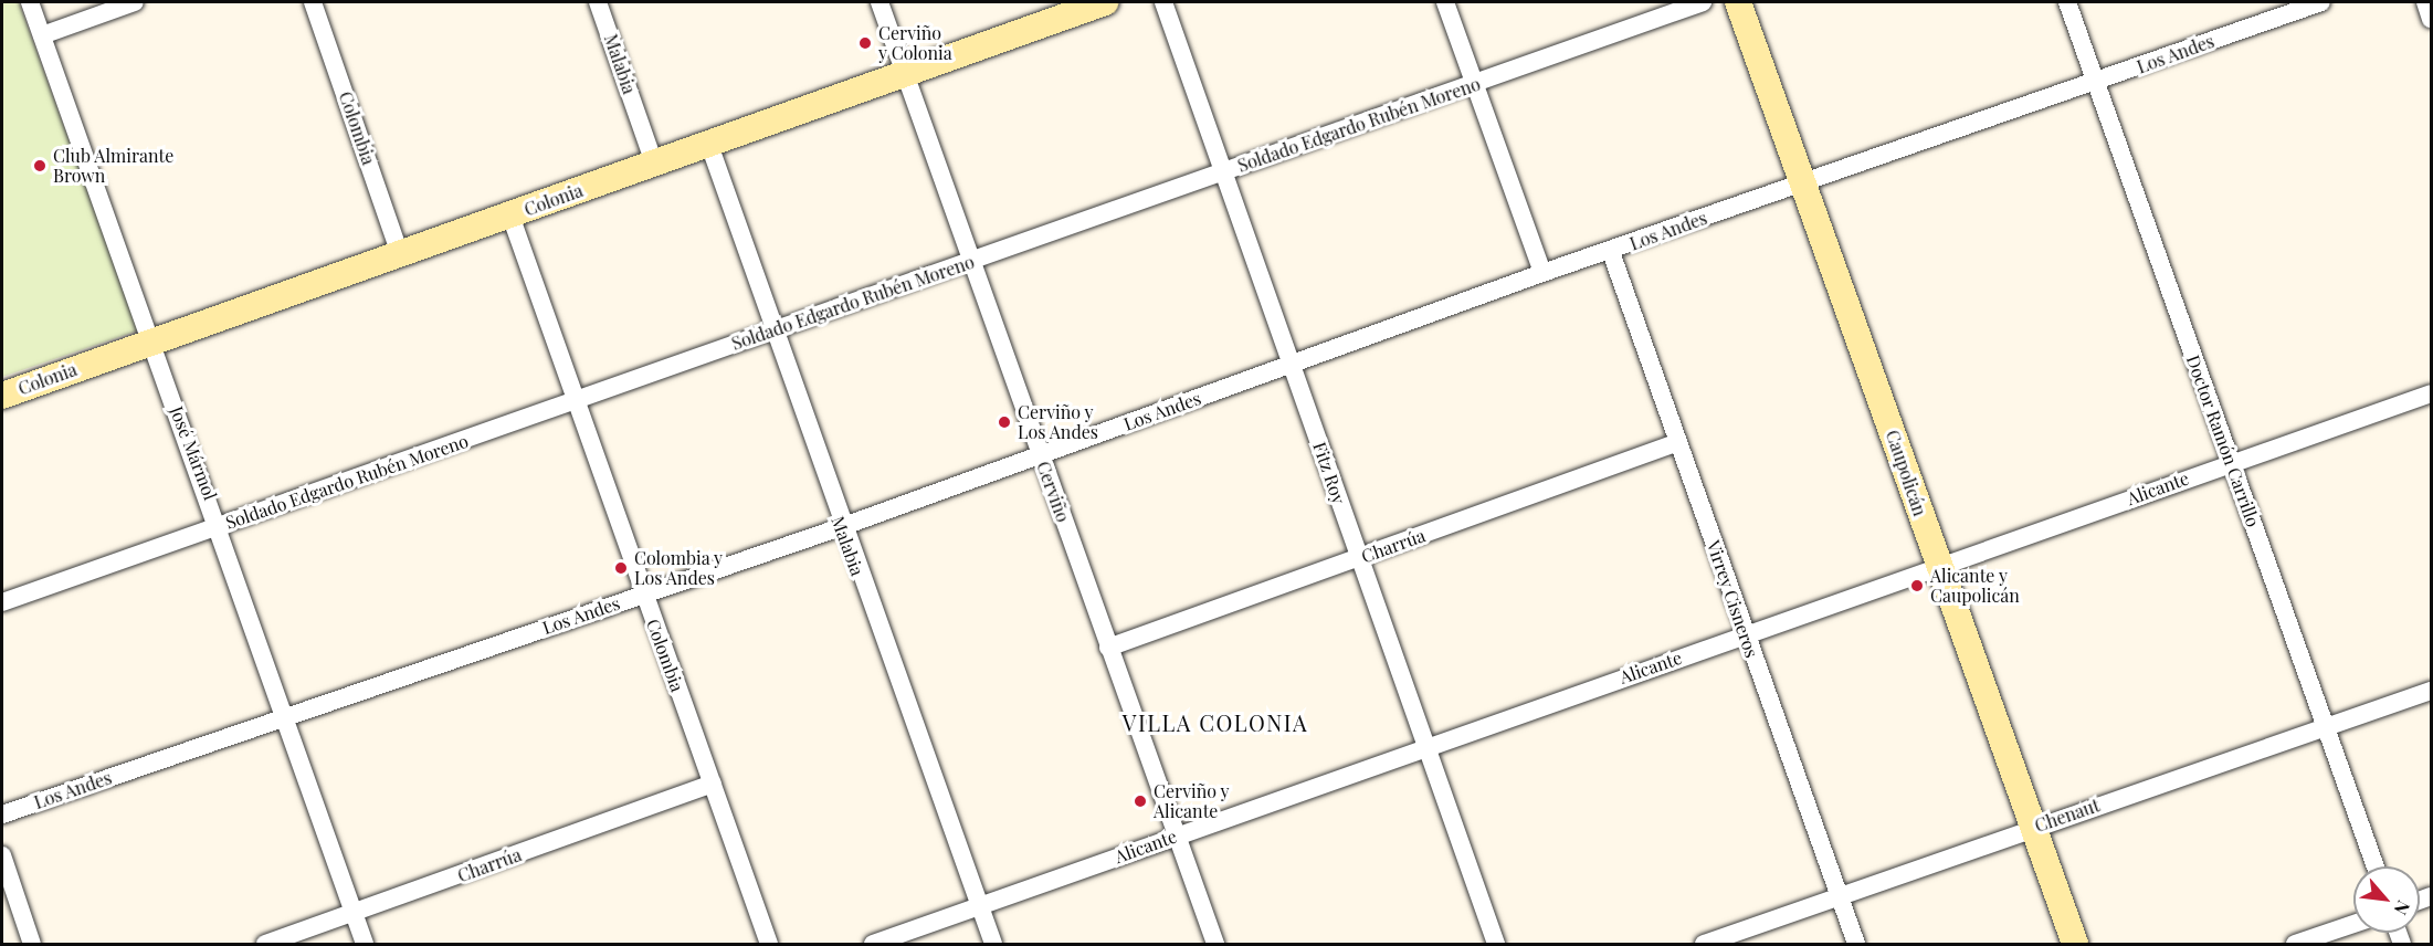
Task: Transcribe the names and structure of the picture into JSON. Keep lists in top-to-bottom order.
{
  "streets": {
    "street": [
      "Los Andes",
      "Malabia",
      "Soldado Edgardo Rubén Moreno",
      "Colombia",
      "Colonia",
      "Doctor Ramón Carrillo",
      "José Mármol",
      "Fitz Roy",
      "Caupolicán",
      "Alicante",
      "Cerviño",
      "Charrúa",
      "Virrey Cisneros",
      "Chenaut"
    ]
  },
  "crossings": [
    ["Los Andes", "Malabia"],
    ["Los Andes", "Colombia"],
    ["Los Andes", "Doctor Ramón Carrillo"],
    ["Los Andes", "José Mármol"],
    ["Los Andes", "Fitz Roy"],
    ["Los Andes", "Caupolicán"],
    ["Los Andes", "Cerviño"],
    ["Los Andes", "Virrey Cisneros"],
    ["Malabia", "Soldado Edgardo Rubén Moreno"],
    ["Malabia", "Colonia"],
    ["Malabia", "Alicante"],
    ["Soldado Edgardo Rubén Moreno", "Colombia"],
    ["Soldado Edgardo Rubén Moreno", "José Mármol"],
    ["Soldado Edgardo Rubén Moreno", "Fitz Roy"],
    ["Soldado Edgardo Rubén Moreno", "Cerviño"],
    ["Colombia", "Colonia"],
    ["Colombia", "Charrúa"],
    ["Colonia", "José Mármol"],
    ["Colonia", "Cerviño"],
    ["Doctor Ramón Carrillo", "Alicante"],
    ["Doctor Ramón Carrillo", "Chenaut"],
    ["José Mármol", "Charrúa"],
    ["Fitz Roy", "Alicante"],
    ["Fitz Roy", "Charrúa"],
    ["Caupolicán", "Alicante"],
    ["Caupolicán", "Chenaut"],
    ["Alicante", "Cerviño"],
    ["Alicante", "Virrey Cisneros"],
    ["Cerviño", "Charrúa"],
    ["Charrúa", "Virrey Cisneros"],
    ["Virrey Cisneros", "Chenaut"]
  ],
  "districts": ["VILLA COLONIA"],
  "places": [
    "Cerviño y Colonia",
    "Club Almirante Brown",
    "Cerviño y Los Andes",
    "Colombia y Los Andes",
    "Alicante y Caupolicán",
    "Cerviño y Alicante"
  ],
  "north": "bottom right"
}
